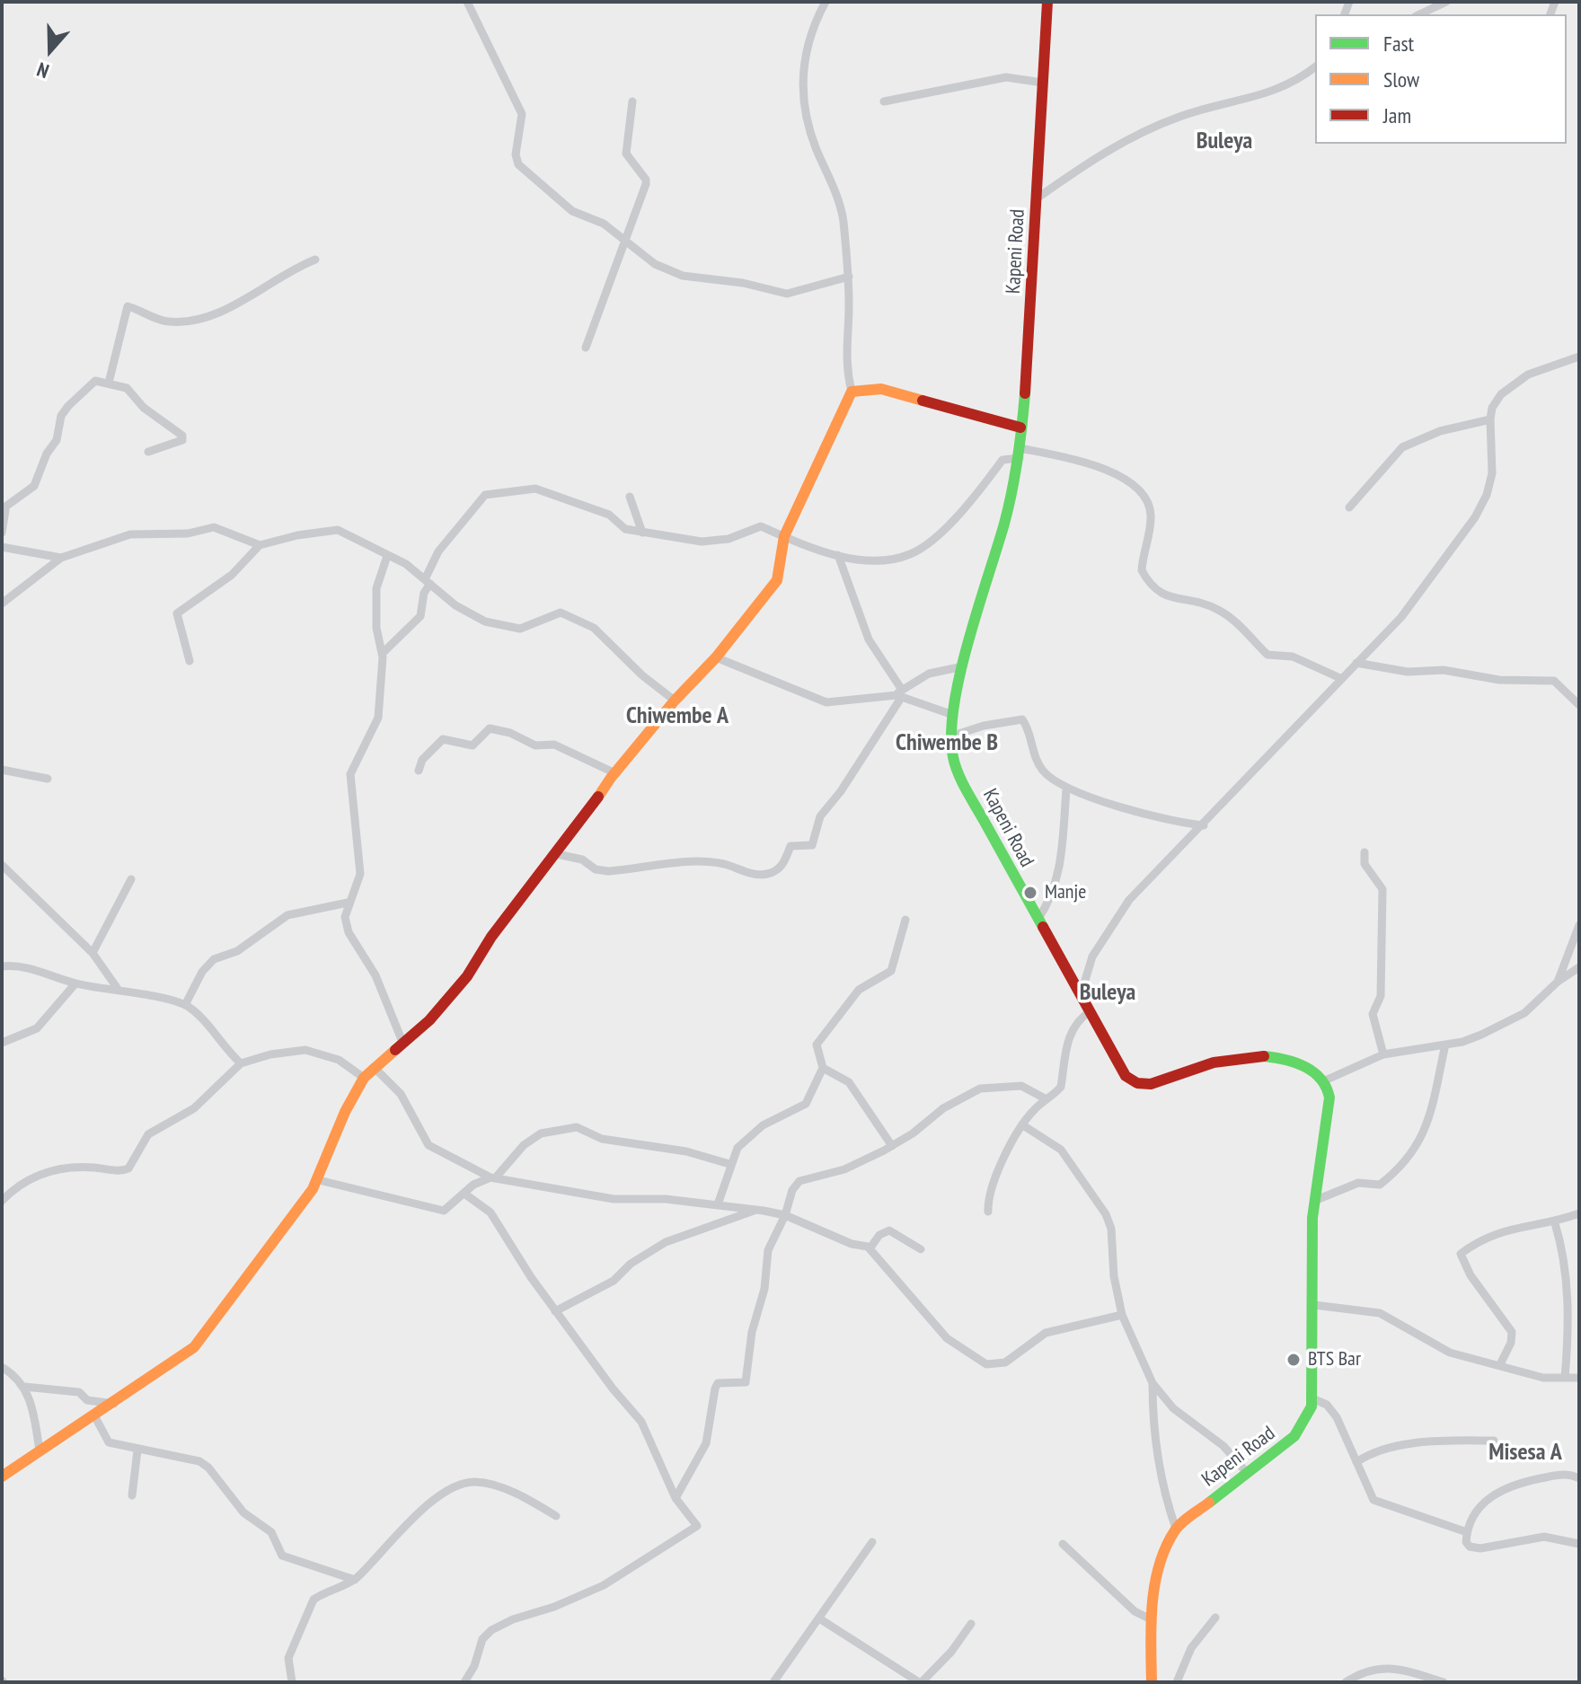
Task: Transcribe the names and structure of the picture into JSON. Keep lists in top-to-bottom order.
{
  "streets": {
    "main road": ["Kapeni Road"]
  },
  "districts": [
    "Buleya",
    "Chiwembe A",
    "Chiwembe B",
    "Buleya",
    "Misesa A"
  ],
  "places": ["Manje", "BTS Bar"],
  "legend": ["Fast", "Slow", "Jam"],
  "north": "bottom"
}
